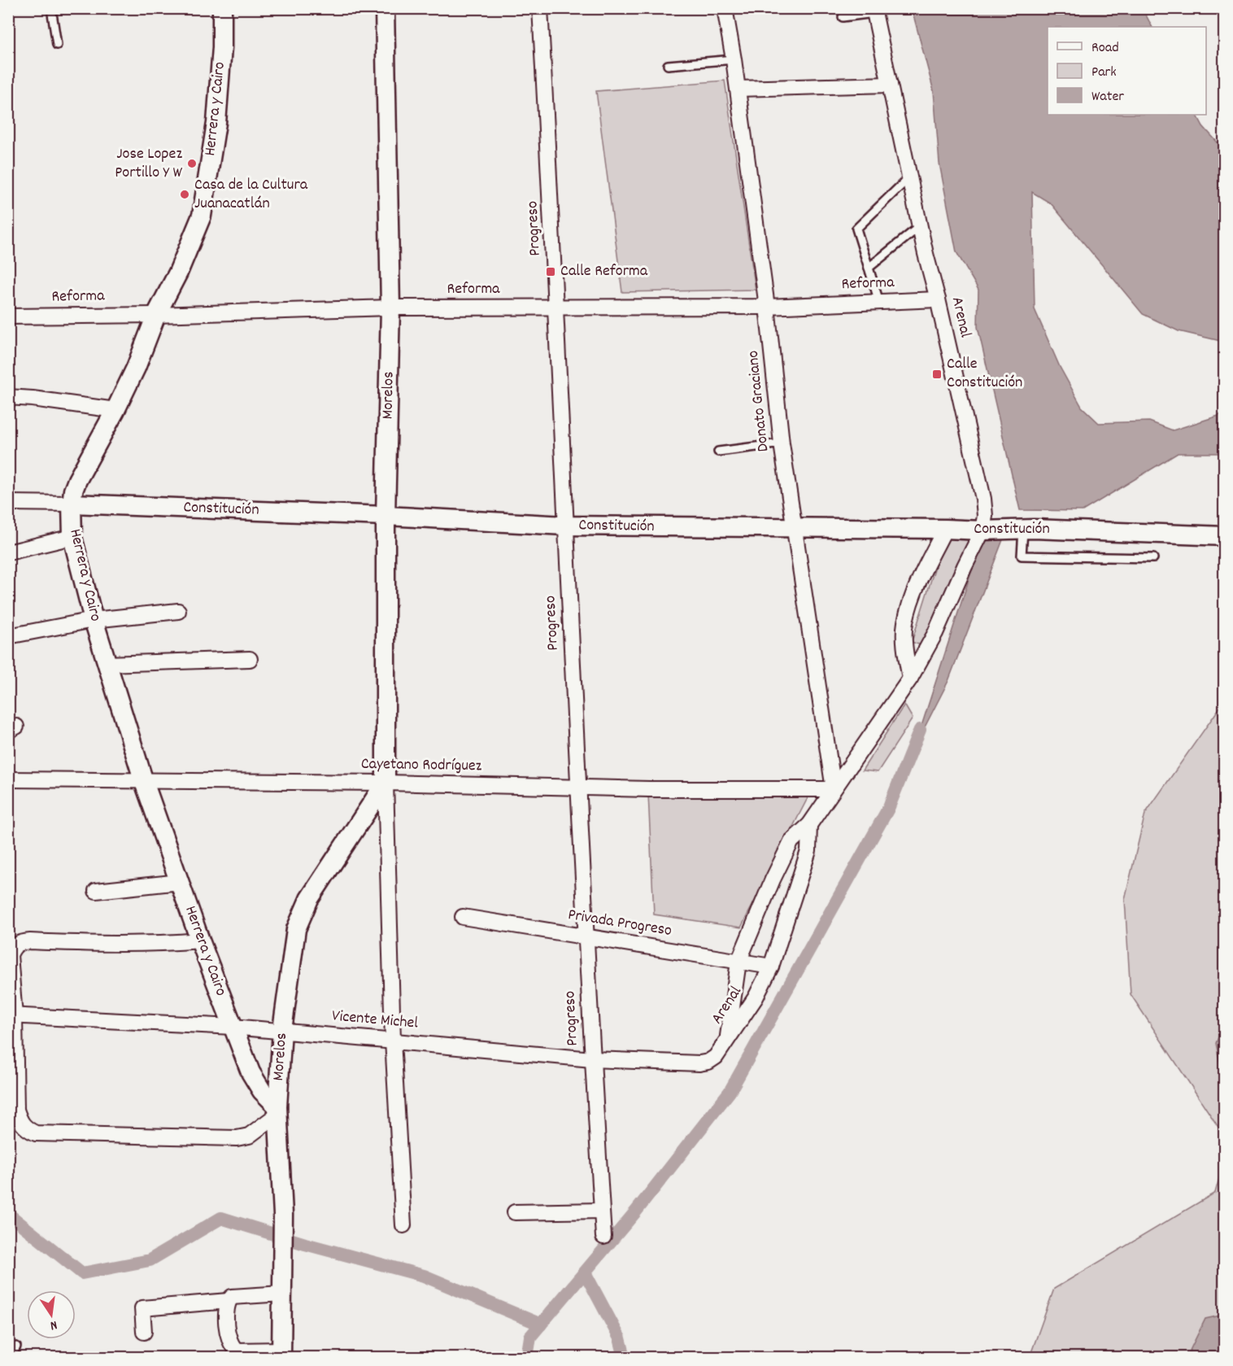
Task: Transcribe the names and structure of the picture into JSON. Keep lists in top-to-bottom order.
{
  "streets": {
    "street": [
      "Herrera y Cairo",
      "Progreso",
      "Reforma",
      "Arenal",
      "Morelos",
      "Donato Graciano",
      "Constitución",
      "Cayetano Rodríguez",
      "Privada Progreso",
      "Vicente Michel"
    ]
  },
  "crossings": [
    ["Herrera y Cairo", "Reforma"],
    ["Herrera y Cairo", "Morelos"],
    ["Herrera y Cairo", "Constitución"],
    ["Herrera y Cairo", "Cayetano Rodríguez"],
    ["Herrera y Cairo", "Vicente Michel"],
    ["Progreso", "Reforma"],
    ["Progreso", "Constitución"],
    ["Progreso", "Cayetano Rodríguez"],
    ["Progreso", "Privada Progreso"],
    ["Progreso", "Vicente Michel"],
    ["Reforma", "Arenal"],
    ["Reforma", "Morelos"],
    ["Reforma", "Donato Graciano"],
    ["Arenal", "Donato Graciano"],
    ["Arenal", "Constitución"],
    ["Arenal", "Cayetano Rodríguez"],
    ["Arenal", "Privada Progreso"],
    ["Arenal", "Vicente Michel"],
    ["Morelos", "Constitución"],
    ["Morelos", "Cayetano Rodríguez"],
    ["Morelos", "Vicente Michel"],
    ["Donato Graciano", "Constitución"],
    ["Donato Graciano", "Cayetano Rodríguez"]
  ],
  "places": {
    "other": ["Jose Lopez Portillo Y W", "Casa de la Cultura Juanacatlán"],
    "transit": ["Calle Reforma", "Calle Constitución"]
  },
  "legend": ["Road", "Park", "Water"],
  "north": "bottom"
}
